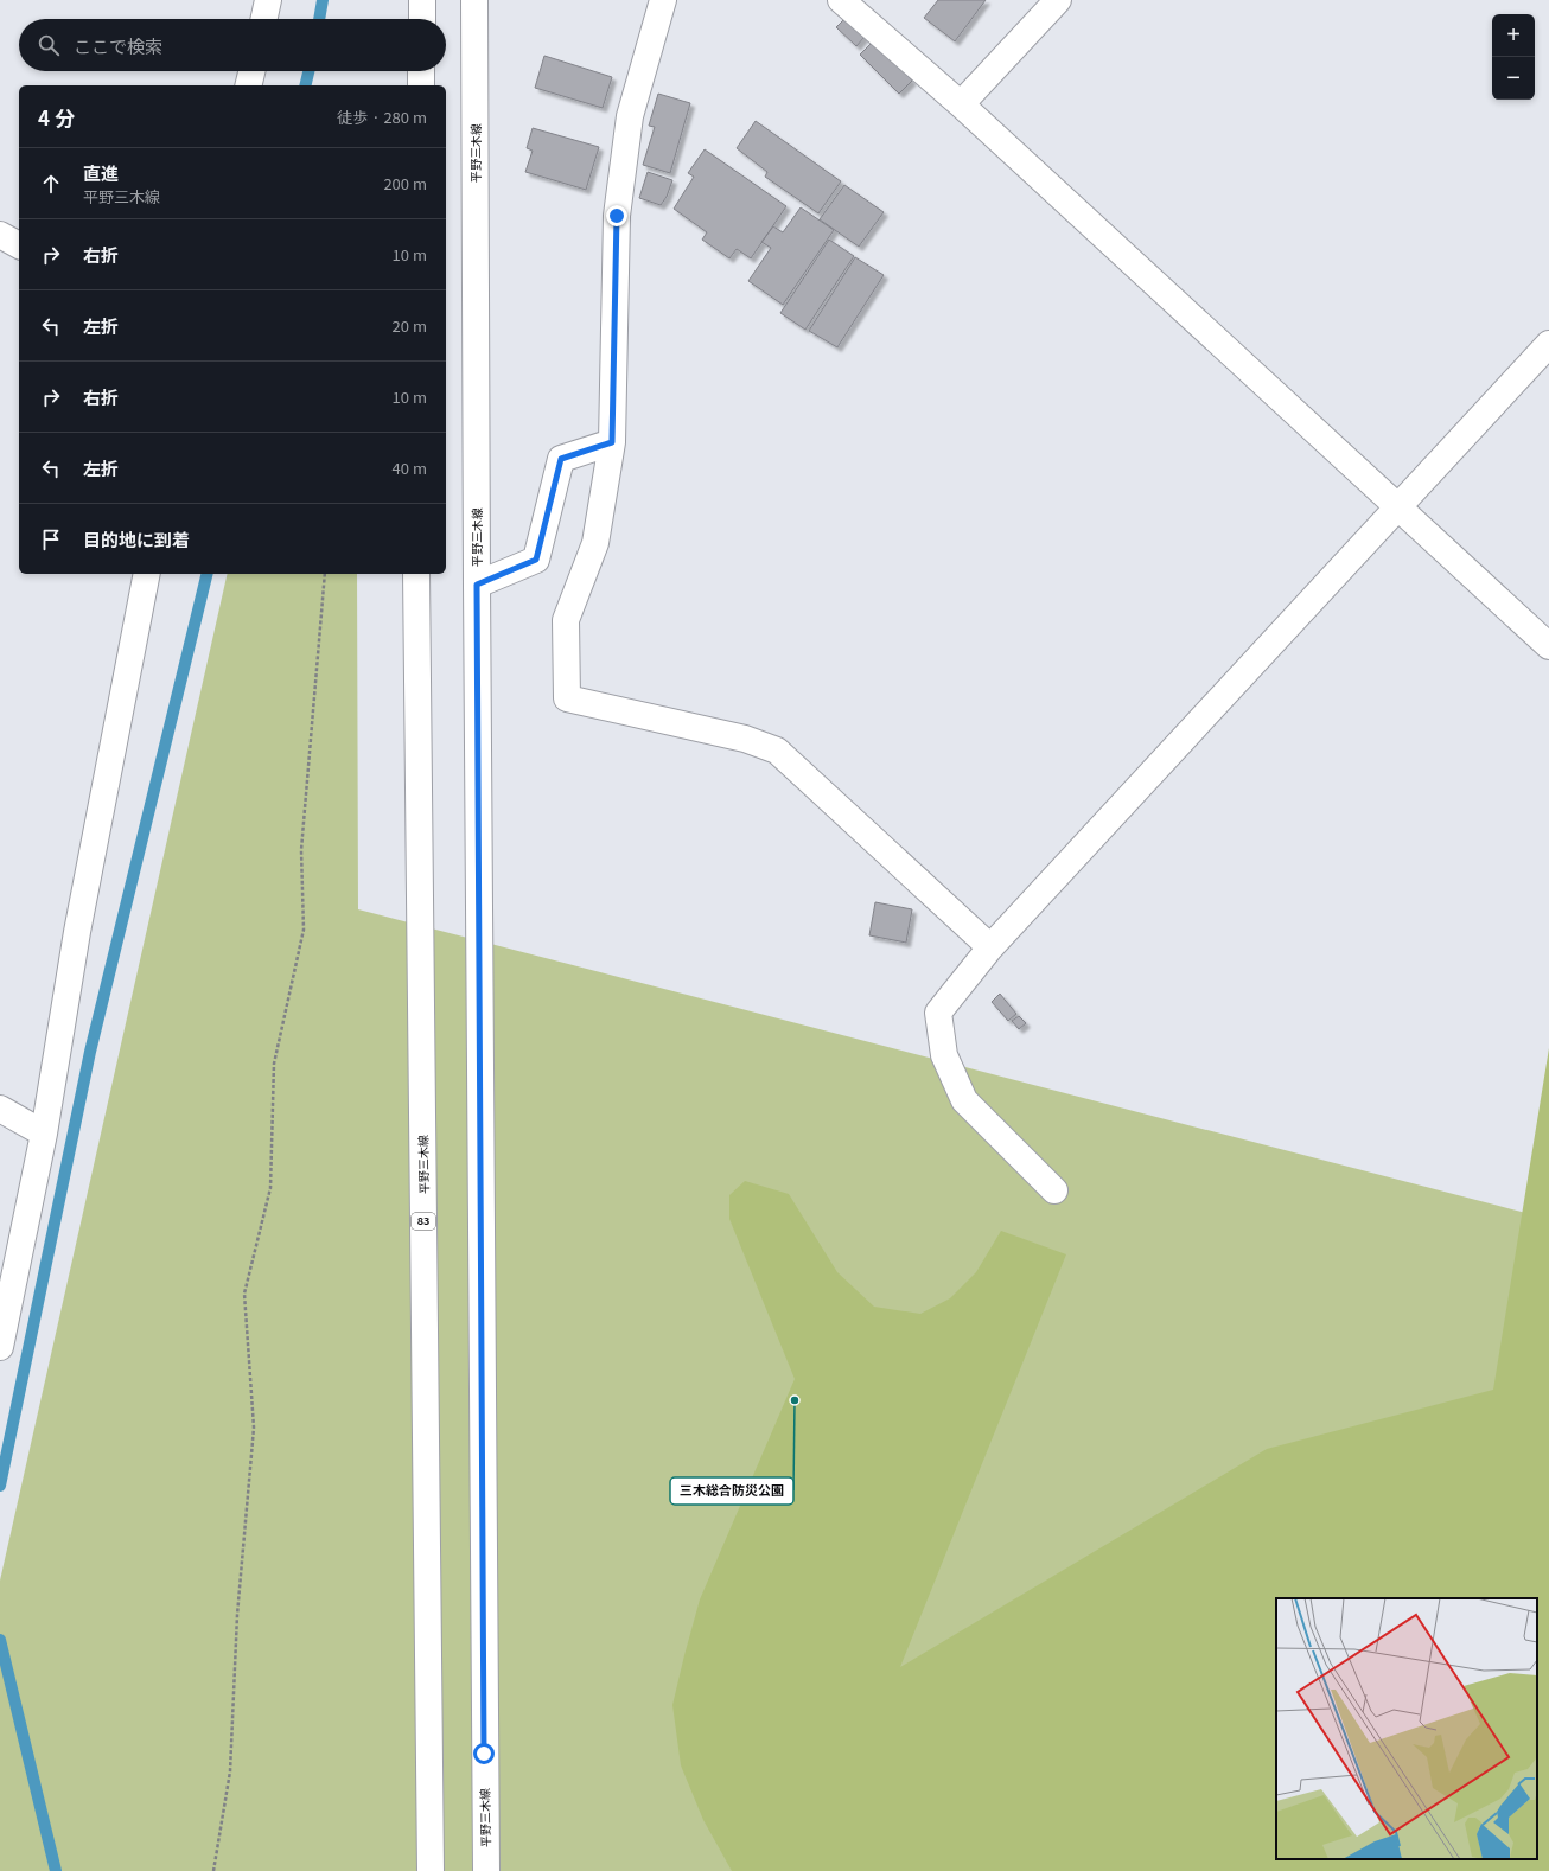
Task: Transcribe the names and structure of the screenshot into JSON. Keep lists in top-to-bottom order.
{
  "streets": {
    "street": ["平野三木線", "83"]
  },
  "places": ["三木総合防災公園"],
  "page": {
    "map_buttons": ["+", "−"],
    "search": "ここで検索",
    "heading": ["4 分", "徒歩 · 280 m"],
    "list": [
      ["直進", "平野三木線", "200 m"],
      ["右折", "10 m"],
      ["左折", "20 m"],
      ["右折", "10 m"],
      ["左折", "40 m"],
      "目的地に到着"
    ]
  }
}
